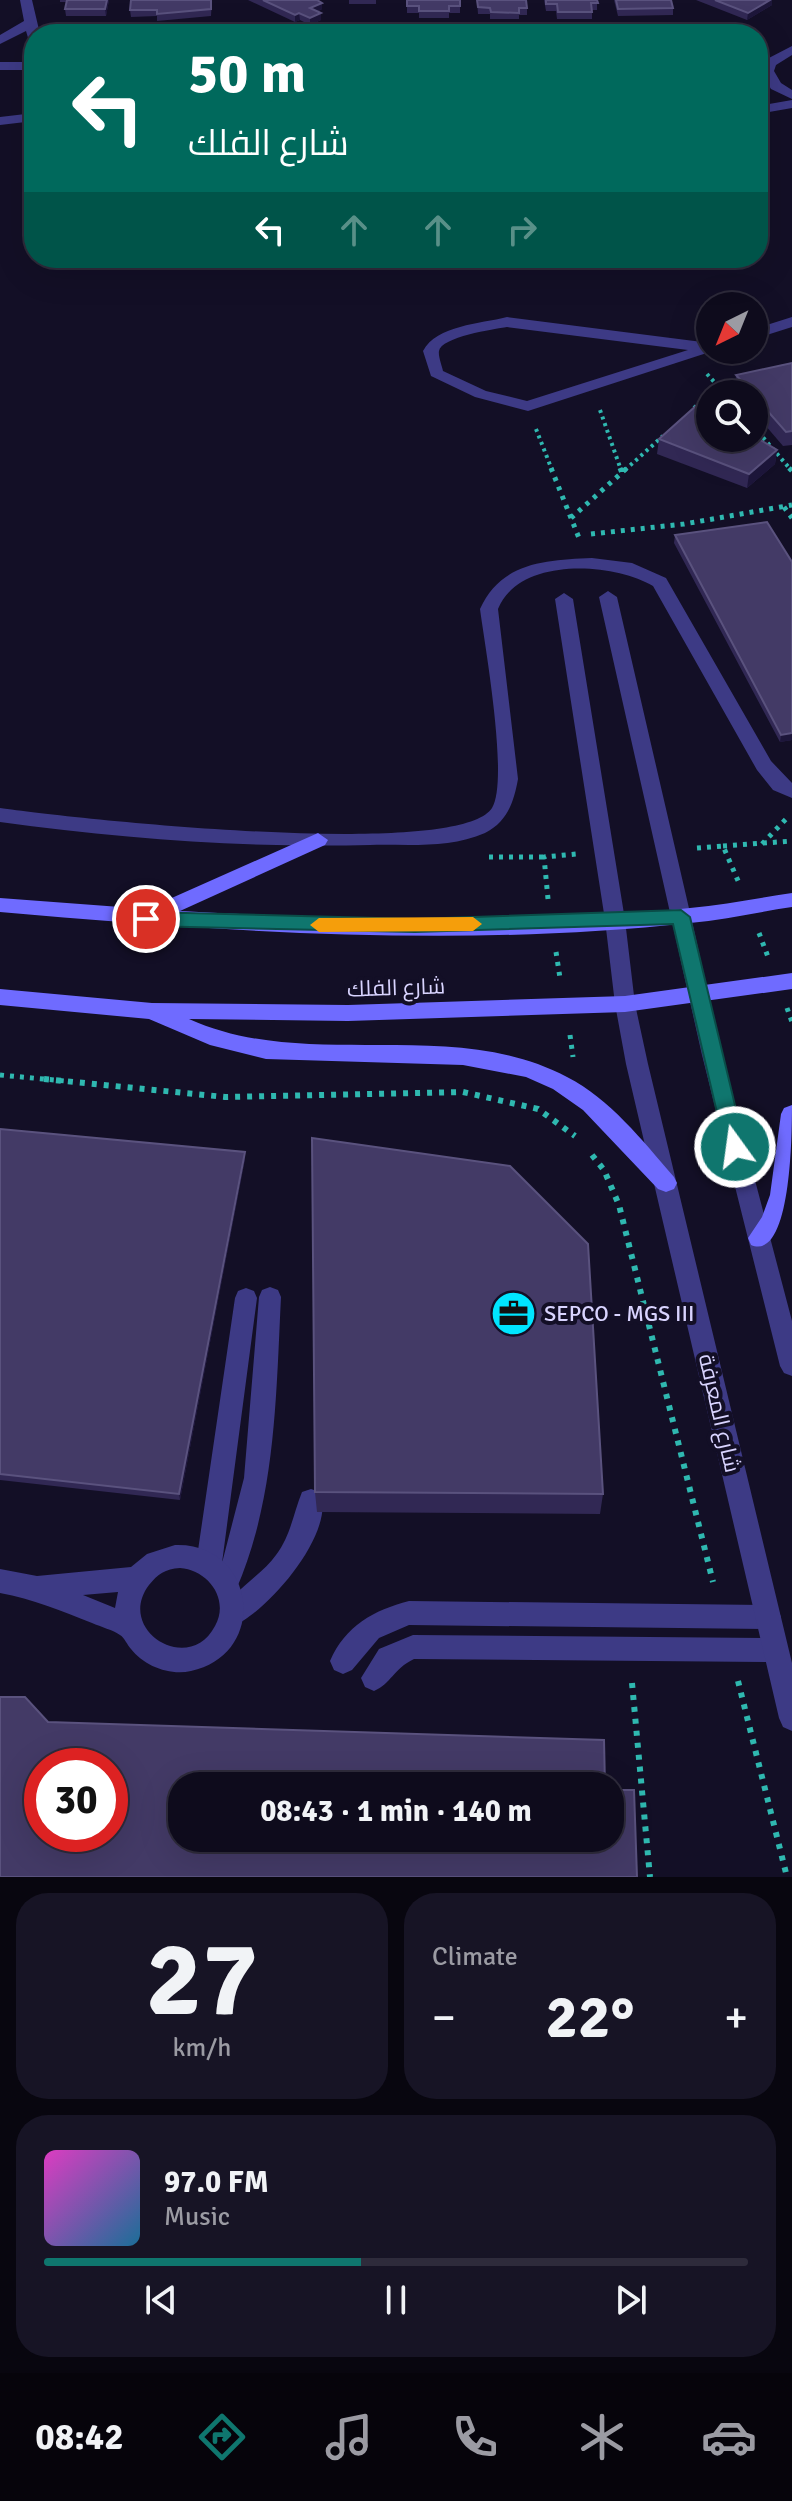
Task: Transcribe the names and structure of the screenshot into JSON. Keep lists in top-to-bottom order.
{
  "streets": {
    "street": ["شارع الفلك", "شارع المعرفة"]
  },
  "crossings": [
    ["شارع الفلك", "شارع المعرفة"]
  ],
  "places": {
    "office": ["SEPCO - MGS III"]
  },
  "north": "bottom left",
  "page": {
    "turn": ["50 m", "شارع الفلك"],
    "limit": "30",
    "trip": "08:43 · 1 min · 140 m",
    "tile": [
      ["27", "km/h"],
      "Climate"
    ],
    "heat": ["−", "22°", "+"],
    "song": ["97.0 FM", "Music"],
    "tabs": "08:42"
  }
}
